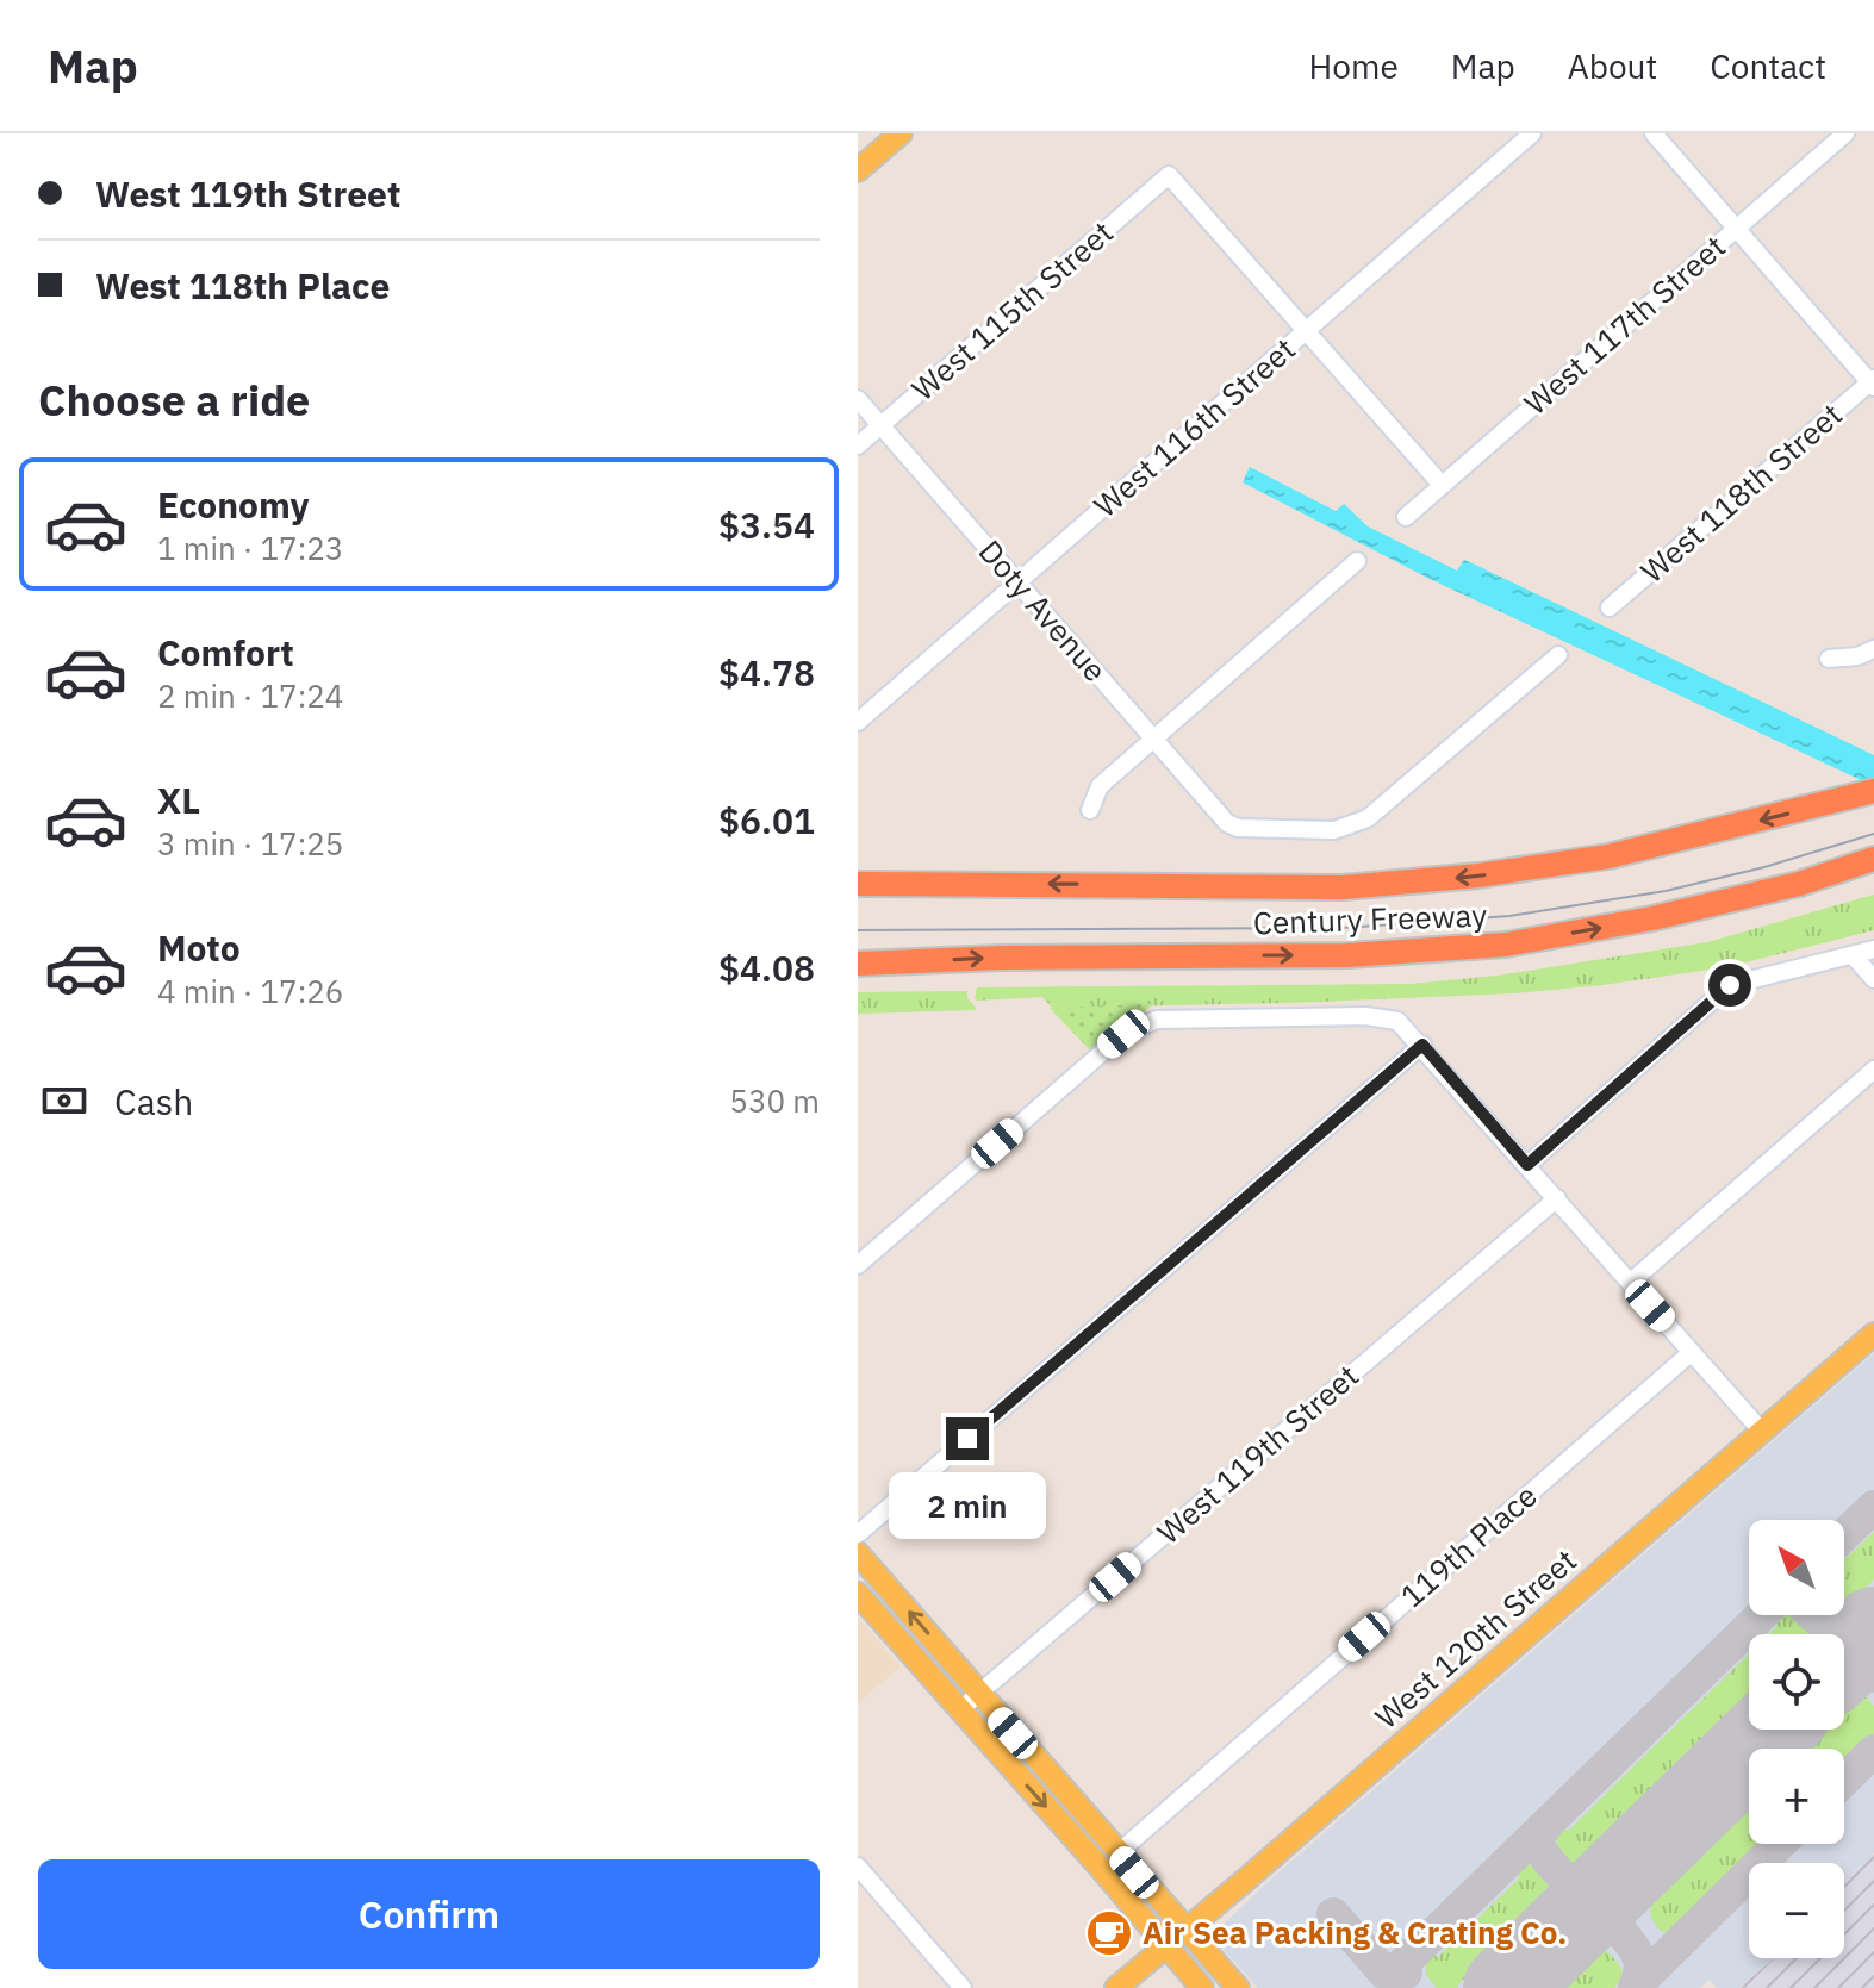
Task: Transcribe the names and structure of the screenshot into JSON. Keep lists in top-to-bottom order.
{
  "streets": {
    "highway": ["Century Freeway"],
    "main road": ["West 120th Street"],
    "street": [
      "West 115th Street",
      "West 117th Street",
      "West 116th Street",
      "West 118th Street",
      "Doty Avenue",
      "West 119th Street",
      "119th Place"
    ]
  },
  "crossings": [
    ["West 115th Street", "West 116th Street"],
    ["West 115th Street", "Doty Avenue"],
    ["West 116th Street", "Doty Avenue"]
  ],
  "places": {
    "cafe": ["Air Sea Packing & Crating Co."]
  },
  "north": "top left",
  "page": {
    "header": "Map",
    "nav": [
      "Home",
      "Map",
      "About",
      "Contact"
    ],
    "banner": ["West 119th Street", "West 118th Place"],
    "heading": "Choose a ride",
    "list": [
      {
        "name": "Economy",
        "note": "1 min · 17:23",
        "value": "$3.54"
      },
      {
        "name": "Comfort",
        "note": "2 min · 17:24",
        "value": "$4.78"
      },
      {
        "name": "XL",
        "note": "3 min · 17:25",
        "value": "$6.01"
      },
      {
        "name": "Moto",
        "note": "4 min · 17:26",
        "value": "$4.08"
      }
    ],
    "pay": ["Cash", "530 m"],
    "bubble": "2 min",
    "map_buttons": ["+", "−"],
    "buttons": "Confirm"
  }
}
